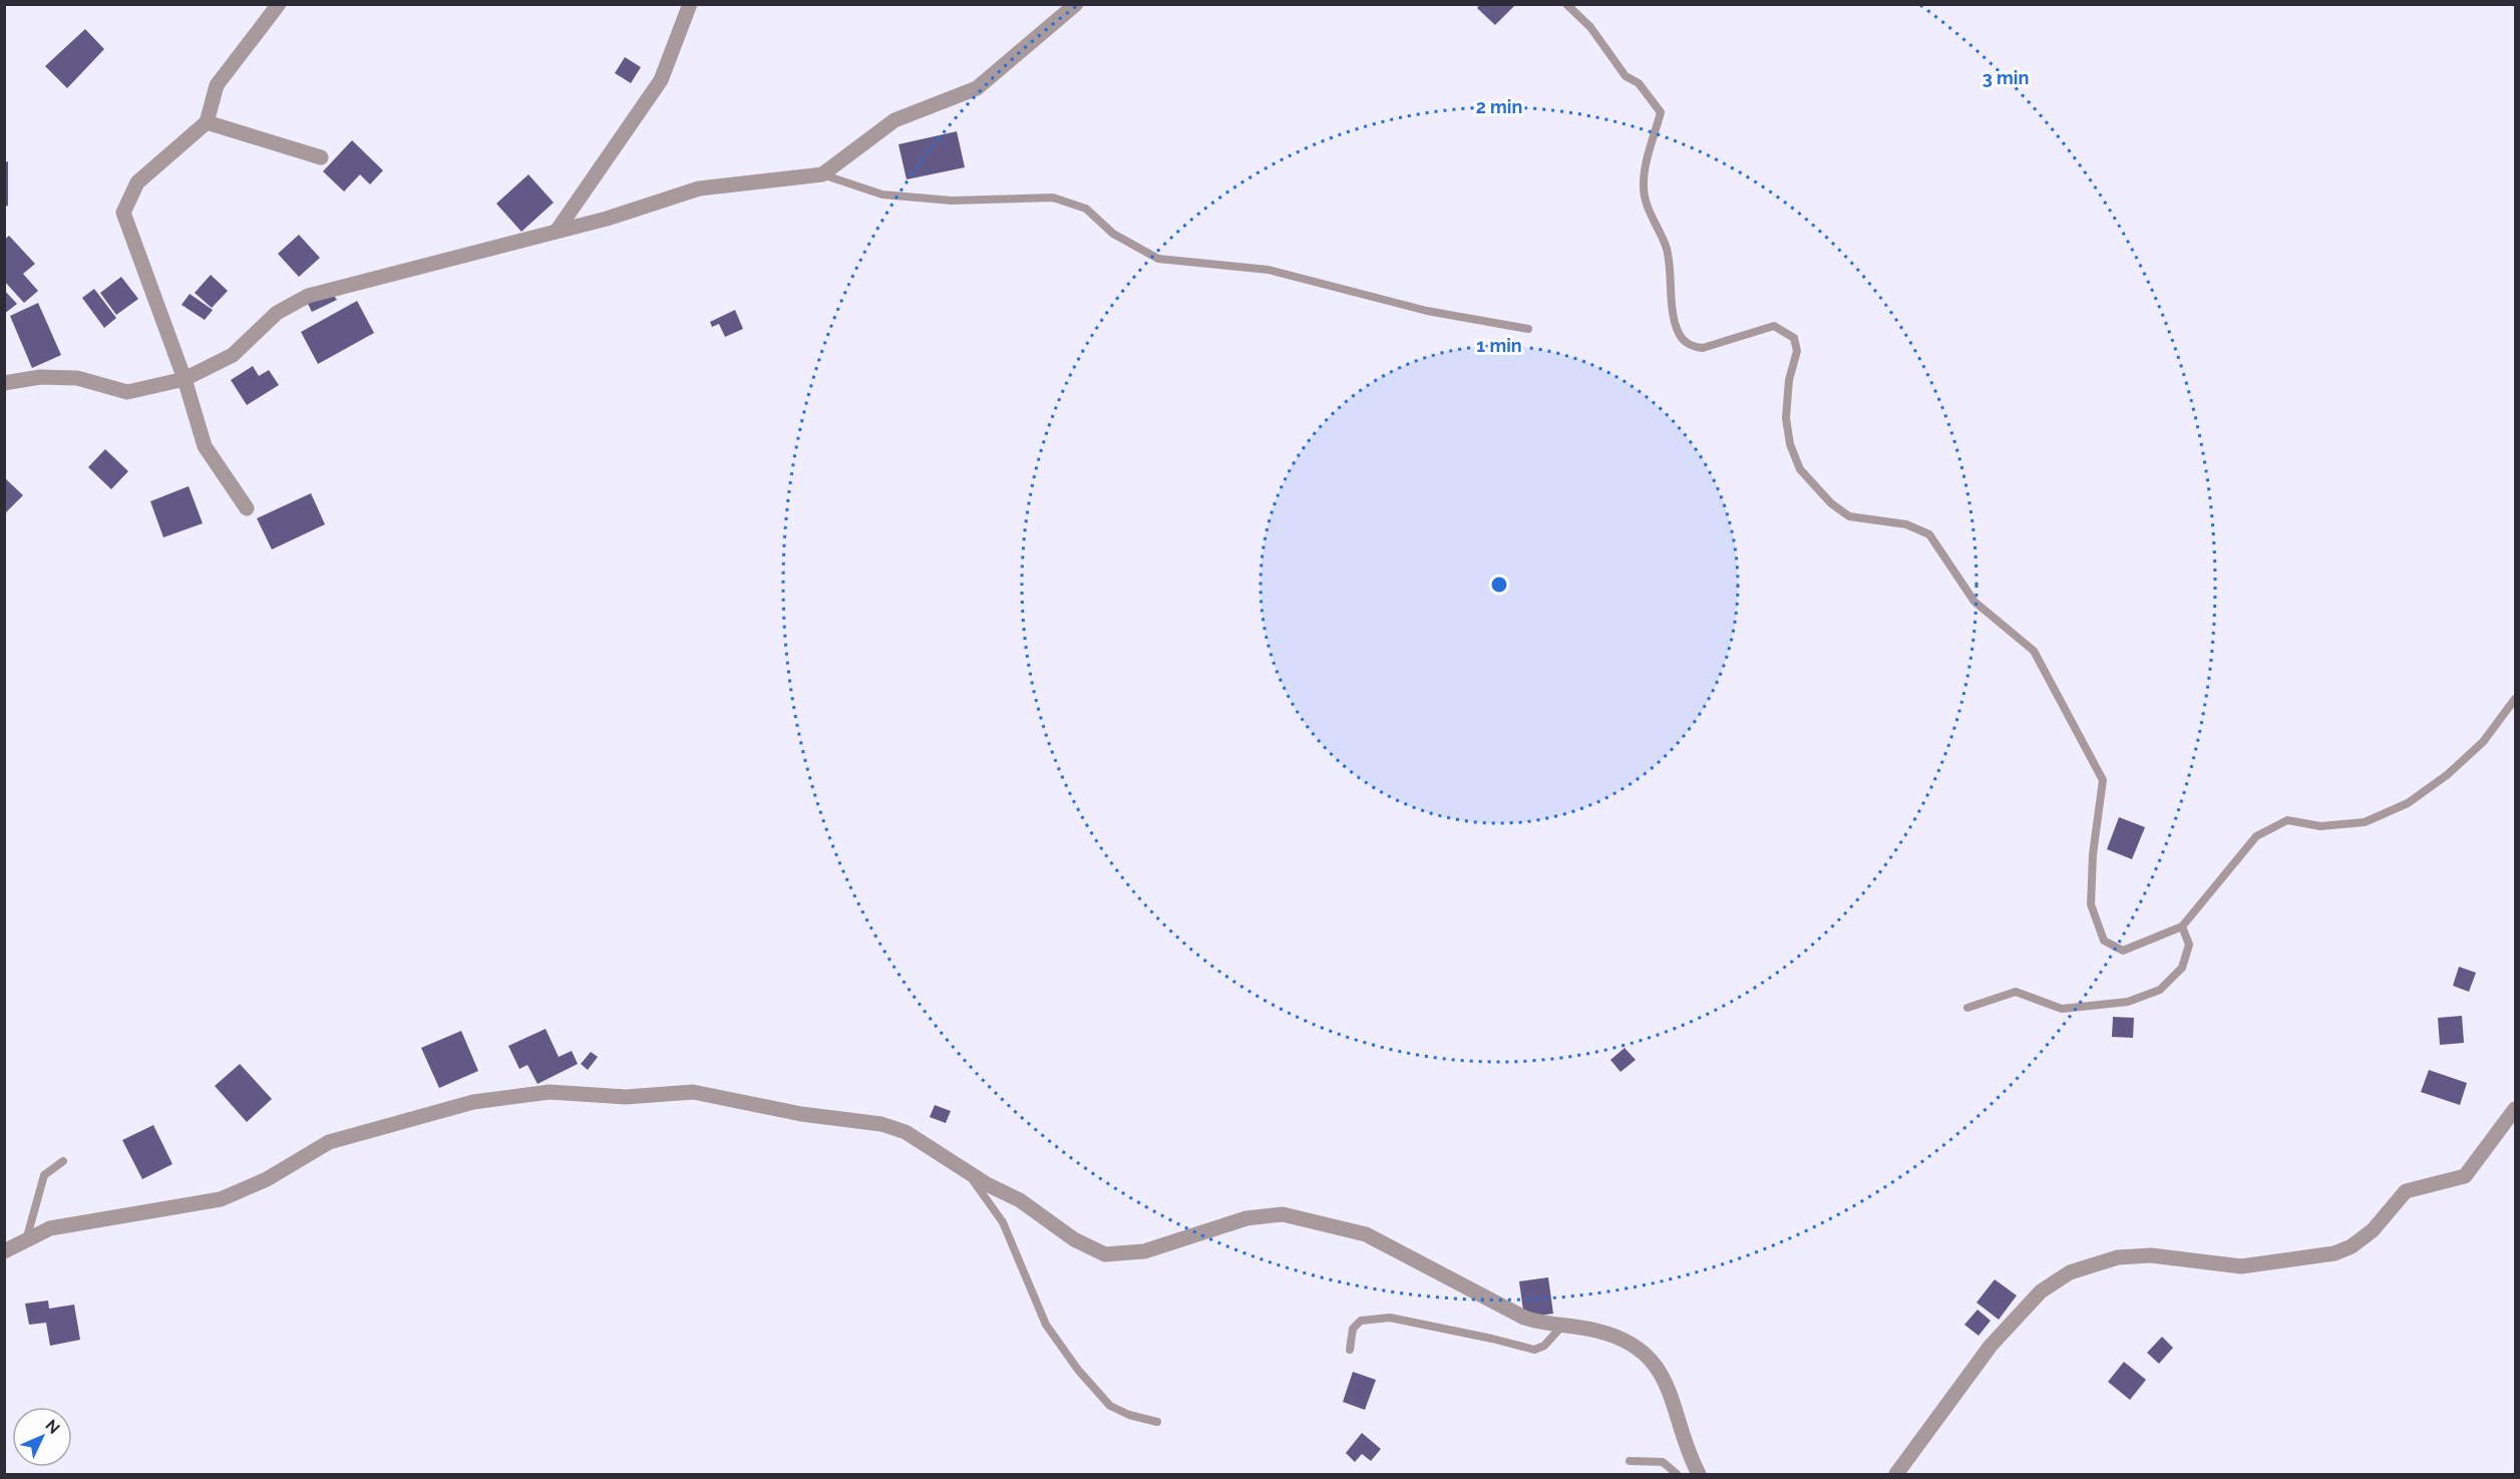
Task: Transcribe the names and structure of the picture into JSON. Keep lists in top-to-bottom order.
{
  "north": "top right",
  "rings": ["3 min", "2 min", "1 min"]
}
